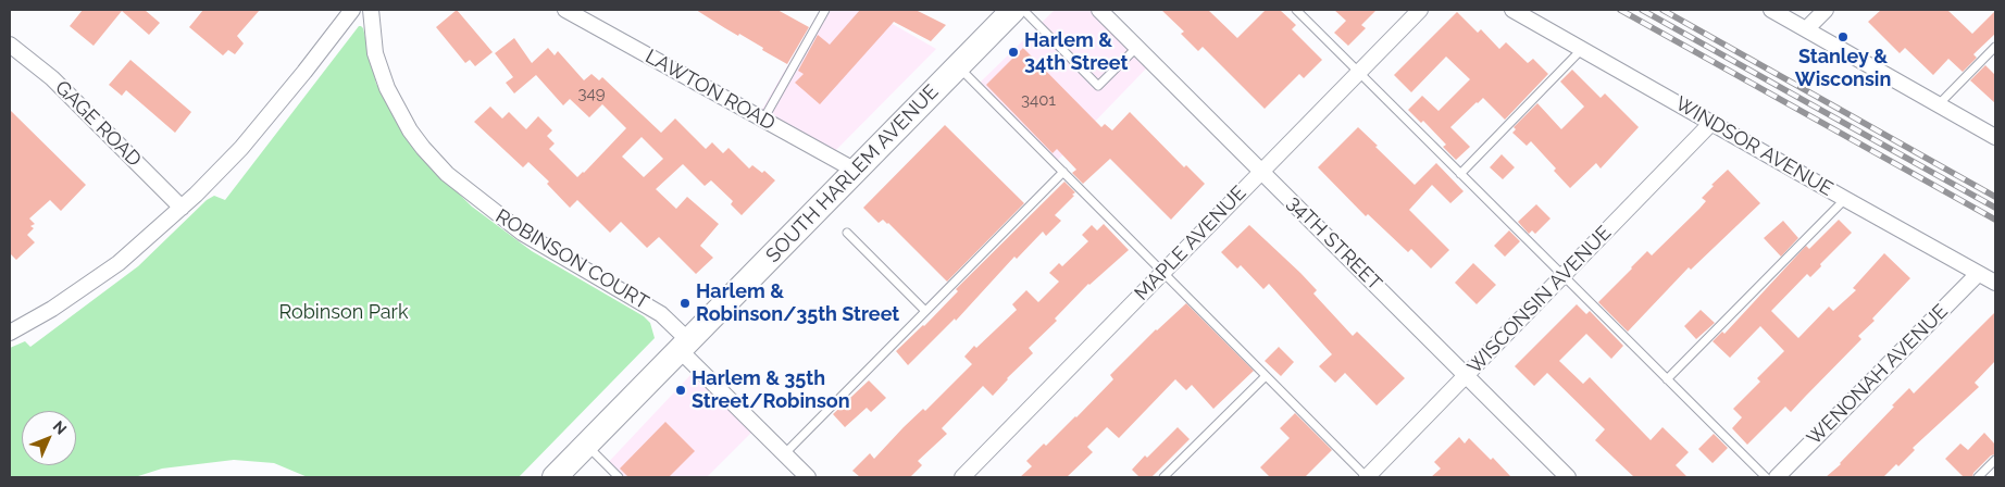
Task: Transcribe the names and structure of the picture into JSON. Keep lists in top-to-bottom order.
{
  "streets": {
    "main road": ["SOUTH HARLEM AVENUE"],
    "street": [
      "LAWTON ROAD",
      "GAGE ROAD",
      "WINDSOR AVENUE",
      "MAPLE AVENUE",
      "34TH STREET",
      "ROBINSON COURT",
      "WISCONSIN AVENUE",
      "WENONAH AVENUE"
    ]
  },
  "crossings": [
    ["LAWTON ROAD", "SOUTH HARLEM AVENUE"],
    ["WINDSOR AVENUE", "WISCONSIN AVENUE"],
    ["WINDSOR AVENUE", "WENONAH AVENUE"],
    ["SOUTH HARLEM AVENUE", "ROBINSON COURT"],
    ["MAPLE AVENUE", "34TH STREET"],
    ["34TH STREET", "WISCONSIN AVENUE"]
  ],
  "parks": ["Robinson Park"],
  "places": [
    "Stanley & Wisconsin",
    "Harlem & 34th Street",
    "Harlem & Robinson/35th Street",
    "Harlem & 35th Street/Robinson"
  ],
  "house_numbers": ["349", "3401"],
  "north": "top right"
}
